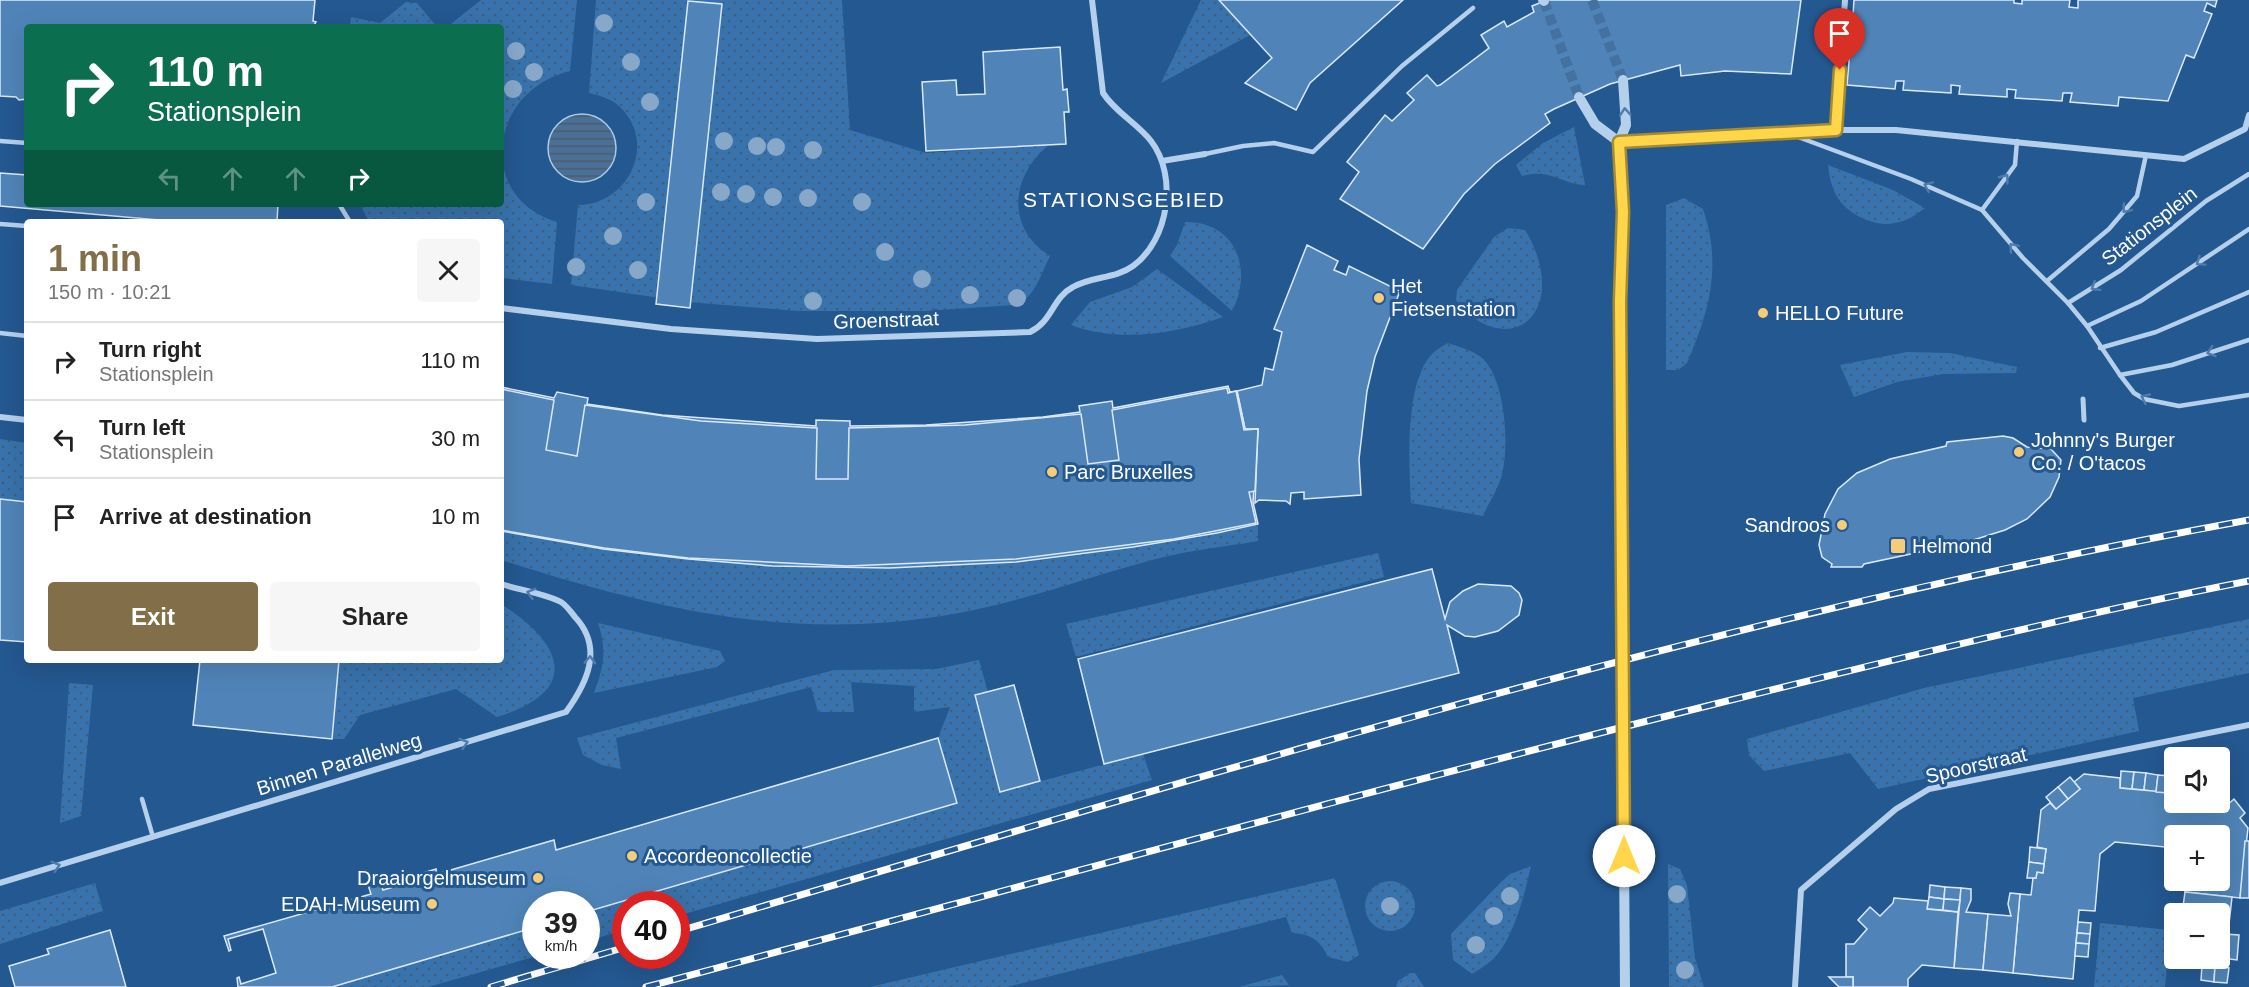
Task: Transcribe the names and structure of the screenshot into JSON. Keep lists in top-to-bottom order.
{
  "streets": {
    "street": [
      "Stationsplein",
      "Groenstraat",
      "Binnen Parallelweg",
      "Spoorstraat"
    ]
  },
  "one_way": ["Stationsplein"],
  "districts": ["STATIONSGEBIED"],
  "places": {
    "other": [
      "Het Fietsenstation",
      "HELLO Future",
      "Johnny's Burger Co. / O'tacos",
      "Parc Bruxelles",
      "Sandroos",
      "Accordeoncollectie",
      "Draaiorgelmuseum",
      "EDAH-Museum"
    ],
    "transit": ["Helmond"]
  },
  "page": {
    "turn": ["110 m", "Stationsplein"],
    "heading": ["1 min", "150 m · 10:21"],
    "list": [
      {
        "name": "Turn right",
        "note": "Stationsplein",
        "value": "110 m"
      },
      {
        "name": "Turn left",
        "note": "Stationsplein",
        "value": "30 m"
      },
      {
        "name": "Arrive at destination",
        "value": "10 m"
      }
    ],
    "buttons": ["Exit", "Share"],
    "map_buttons": ["+", "−"],
    "speed": "39 km/h",
    "limit": "40"
  }
}
